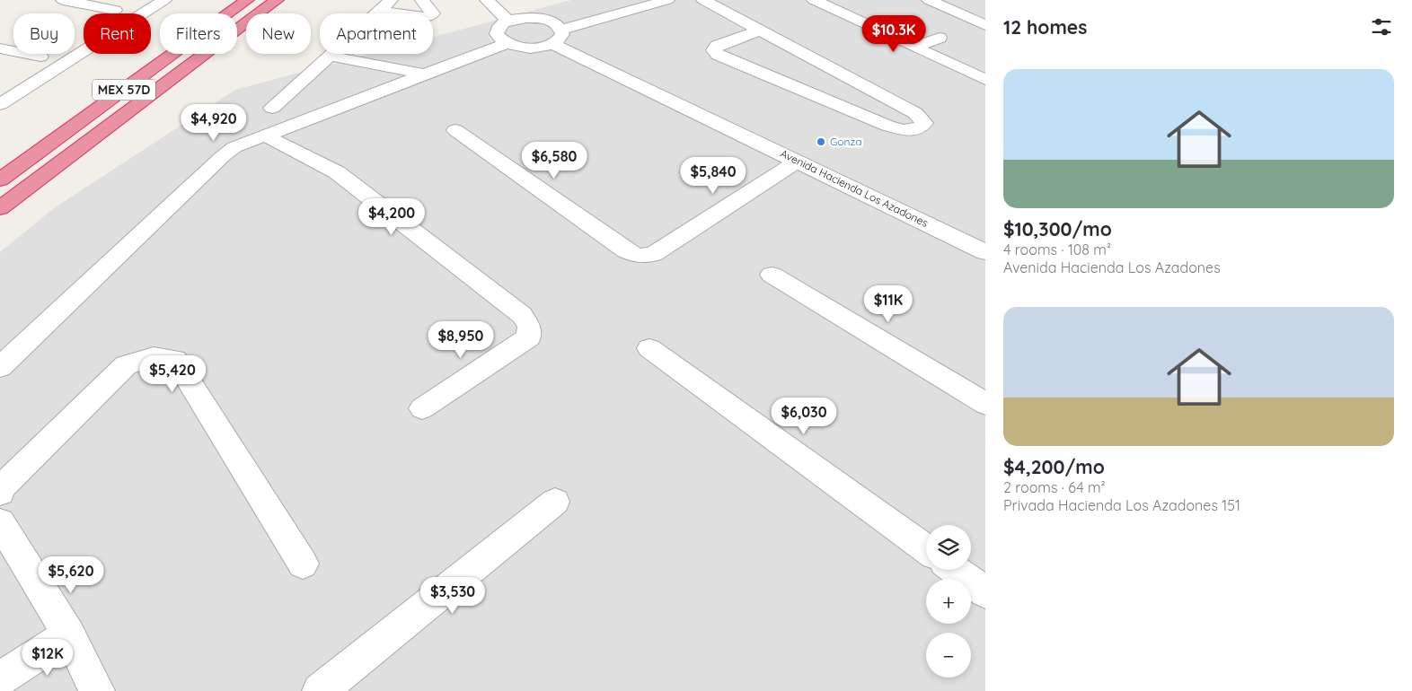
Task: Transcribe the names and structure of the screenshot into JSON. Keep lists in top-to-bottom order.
{
  "streets": {
    "highway": ["MEX 57D"],
    "street": ["Avenida Hacienda Los Azadones"]
  },
  "places": ["Gonza"],
  "page": {
    "heading": "12 homes",
    "chip": [
      "Buy",
      "Rent",
      "Filters",
      "New",
      "Apartment"
    ],
    "price": [
      "$10.3K",
      "$4,920",
      "$6,580",
      "$5,840",
      "$4,200",
      "$11K",
      "$8,950",
      "$5,420",
      "$6,030",
      "$5,620",
      "$3,530",
      "$12K"
    ],
    "list": [
      {
        "name": "$10,300/mo",
        "note": "4 rooms · 108 m² · Avenida Hacienda Los Azadones"
      },
      {
        "name": "$4,200/mo",
        "note": "2 rooms · 64 m² · Privada Hacienda Los Azadones 151"
      }
    ],
    "map_buttons": ["+", "−"]
  }
}
